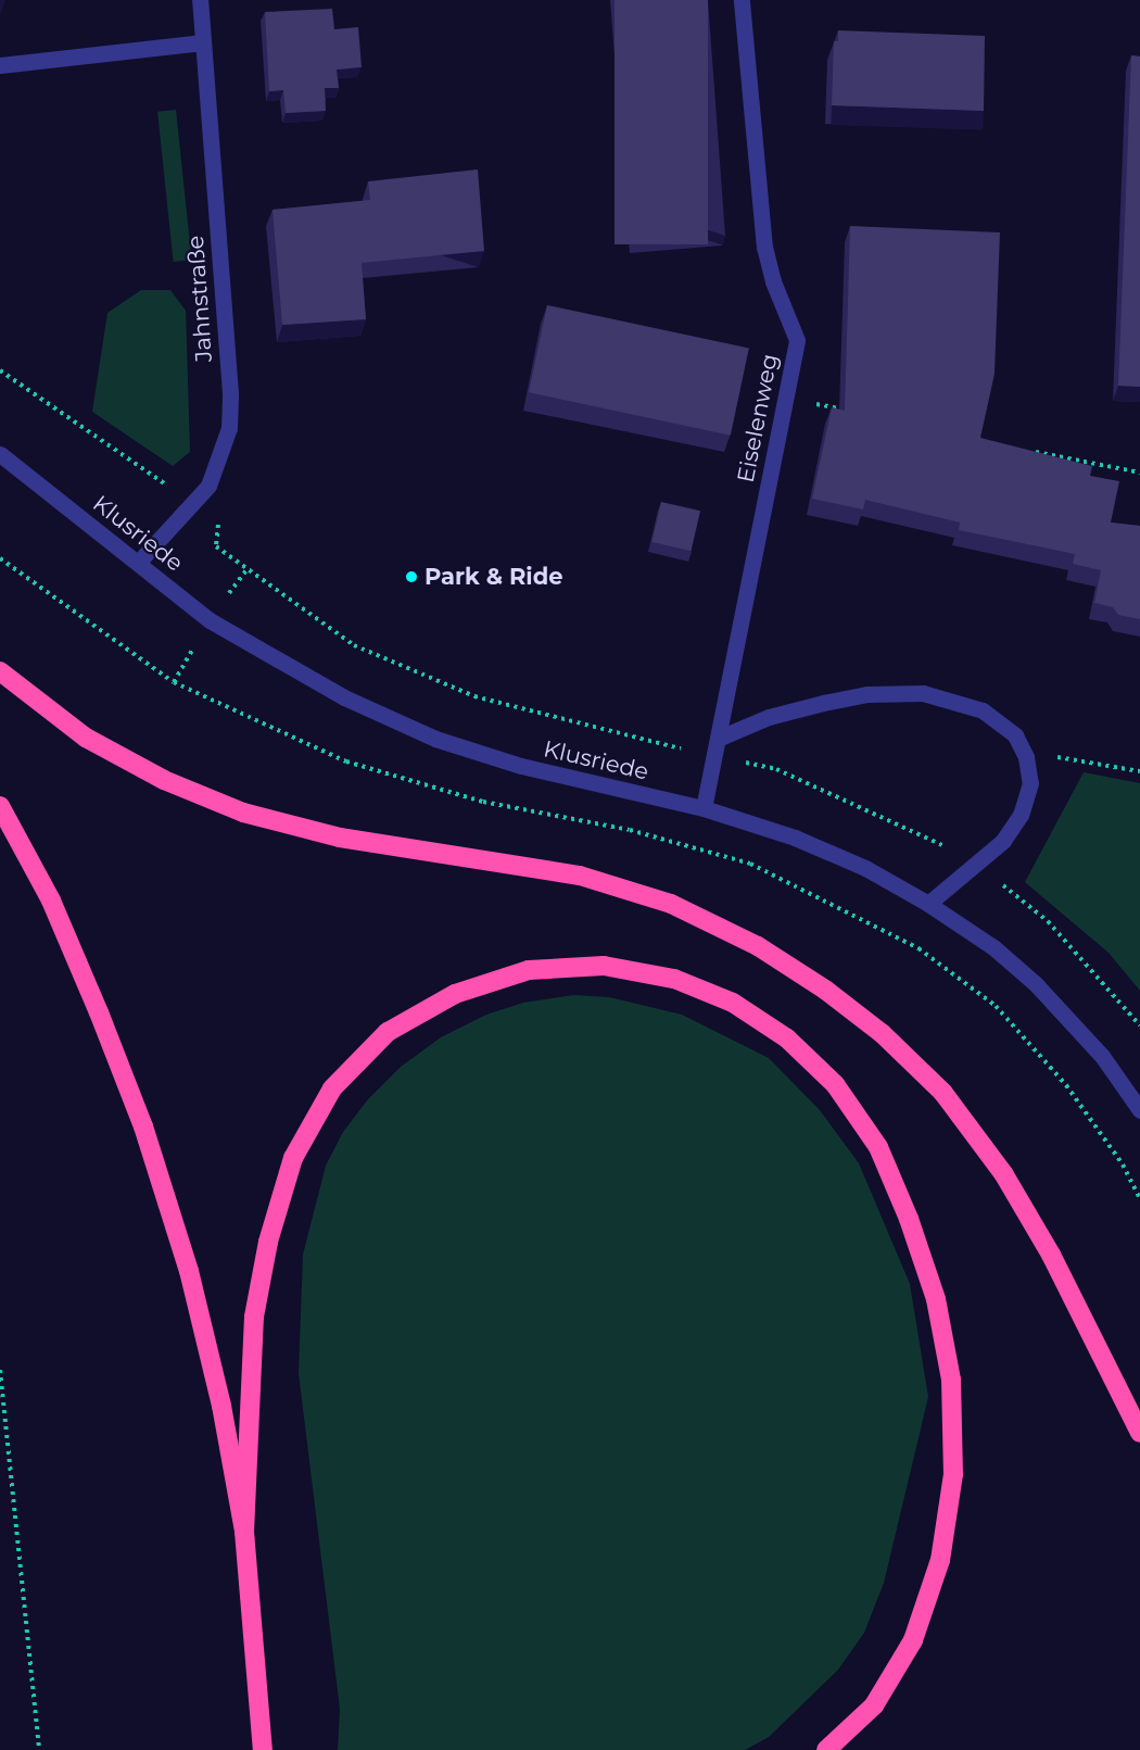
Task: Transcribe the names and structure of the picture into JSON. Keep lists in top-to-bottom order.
{
  "streets": {
    "street": ["Jahnstraße", "Eiselenweg", "Klusriede"]
  },
  "crossings": [
    ["Jahnstraße", "Klusriede"],
    ["Eiselenweg", "Klusriede"]
  ],
  "places": ["Park & Ride"]
}
